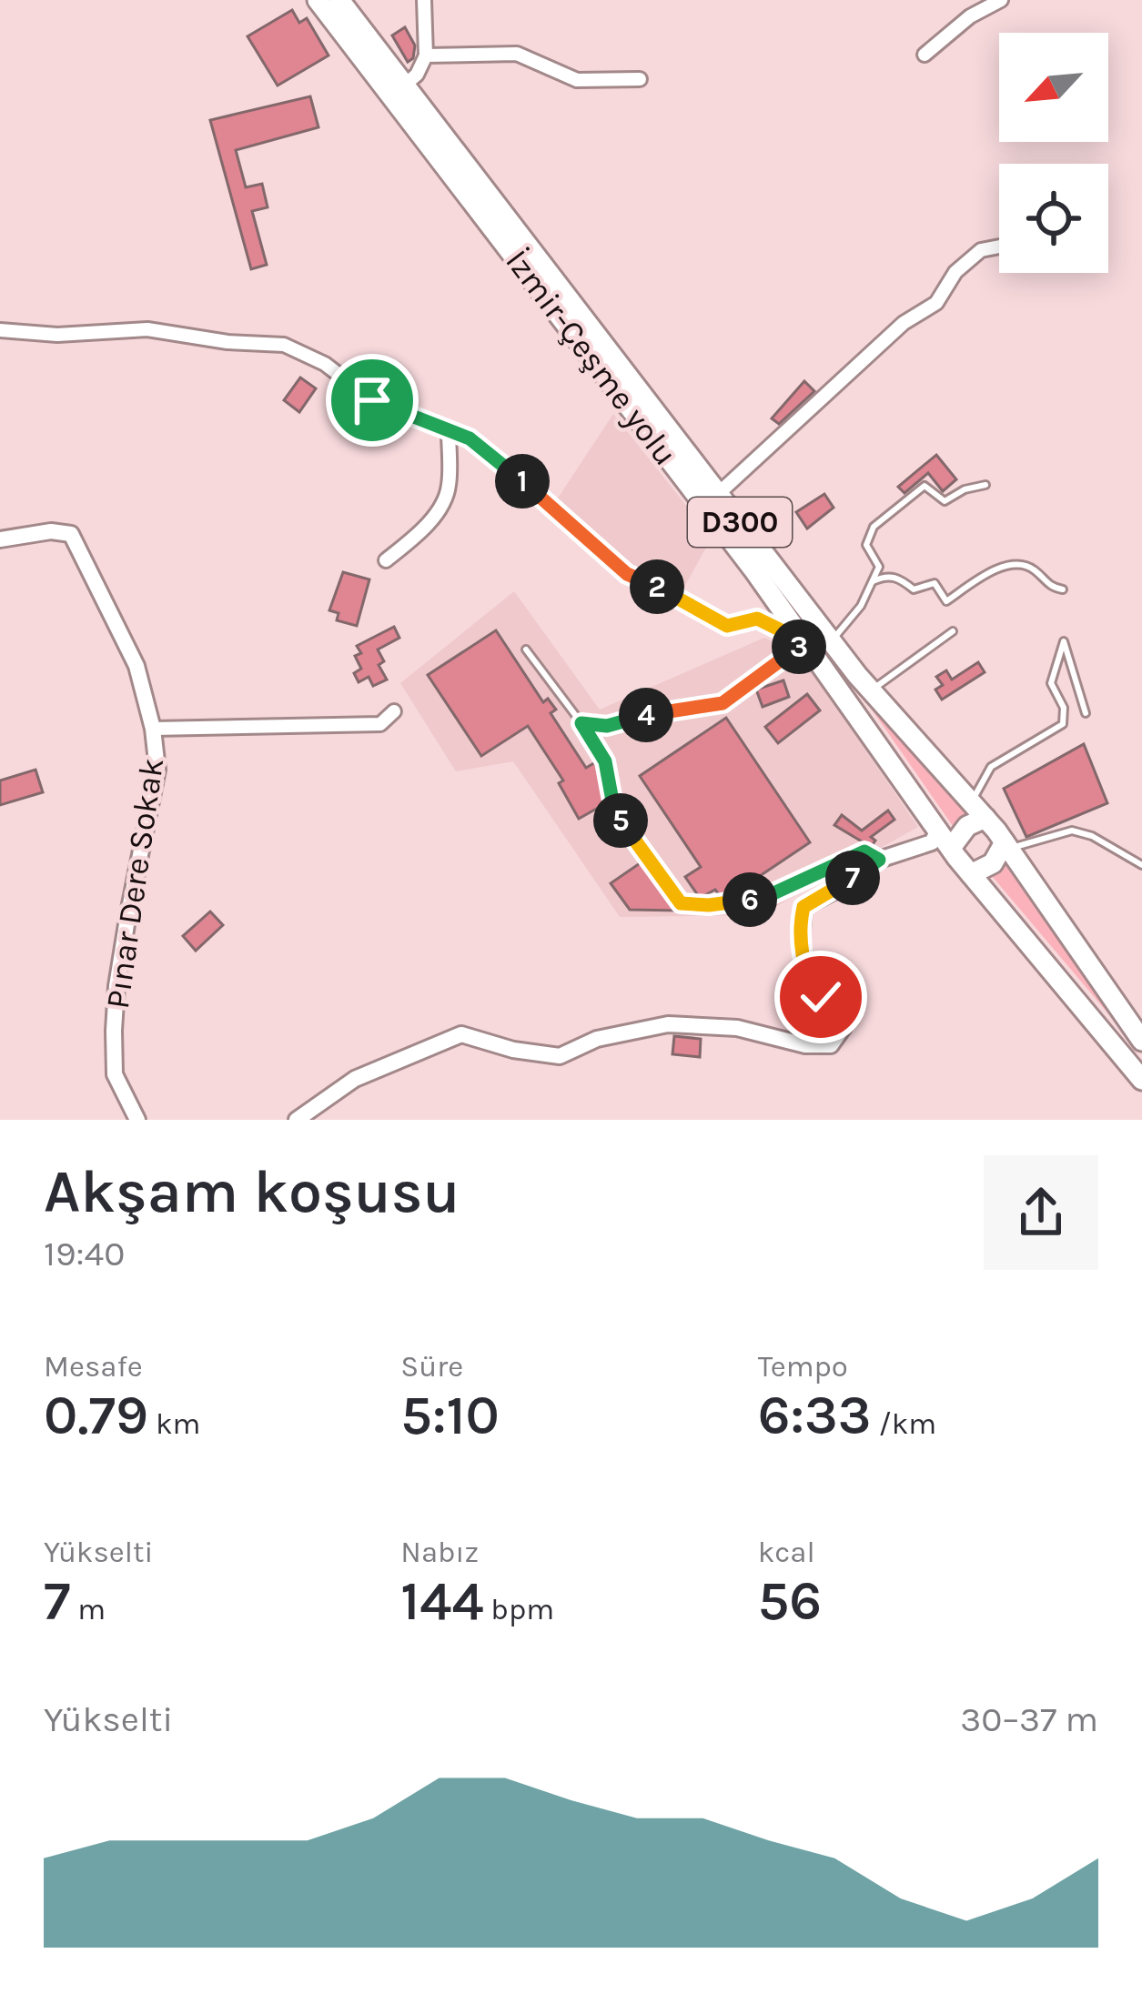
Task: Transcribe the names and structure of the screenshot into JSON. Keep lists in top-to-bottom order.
{
  "streets": {
    "highway": ["İzmir-Çeşme yolu", "D300"],
    "street": ["Pınar Dere Sokak"]
  },
  "north": "bottom left",
  "page": {
    "pins": [
      "1",
      "2",
      "3",
      "4",
      "5",
      "7",
      "6"
    ],
    "heading": ["Akşam koşusu", "19:40"],
    "stats": [
      ["Mesafe", "0.79 km"],
      ["Süre", "5:10"],
      ["Tempo", "6:33 /km"],
      ["Yükselti", "7 m"],
      ["Nabız", "144 bpm"],
      ["kcal", "56"]
    ],
    "chart": ["Yükselti", "30–37 m"]
  }
}
